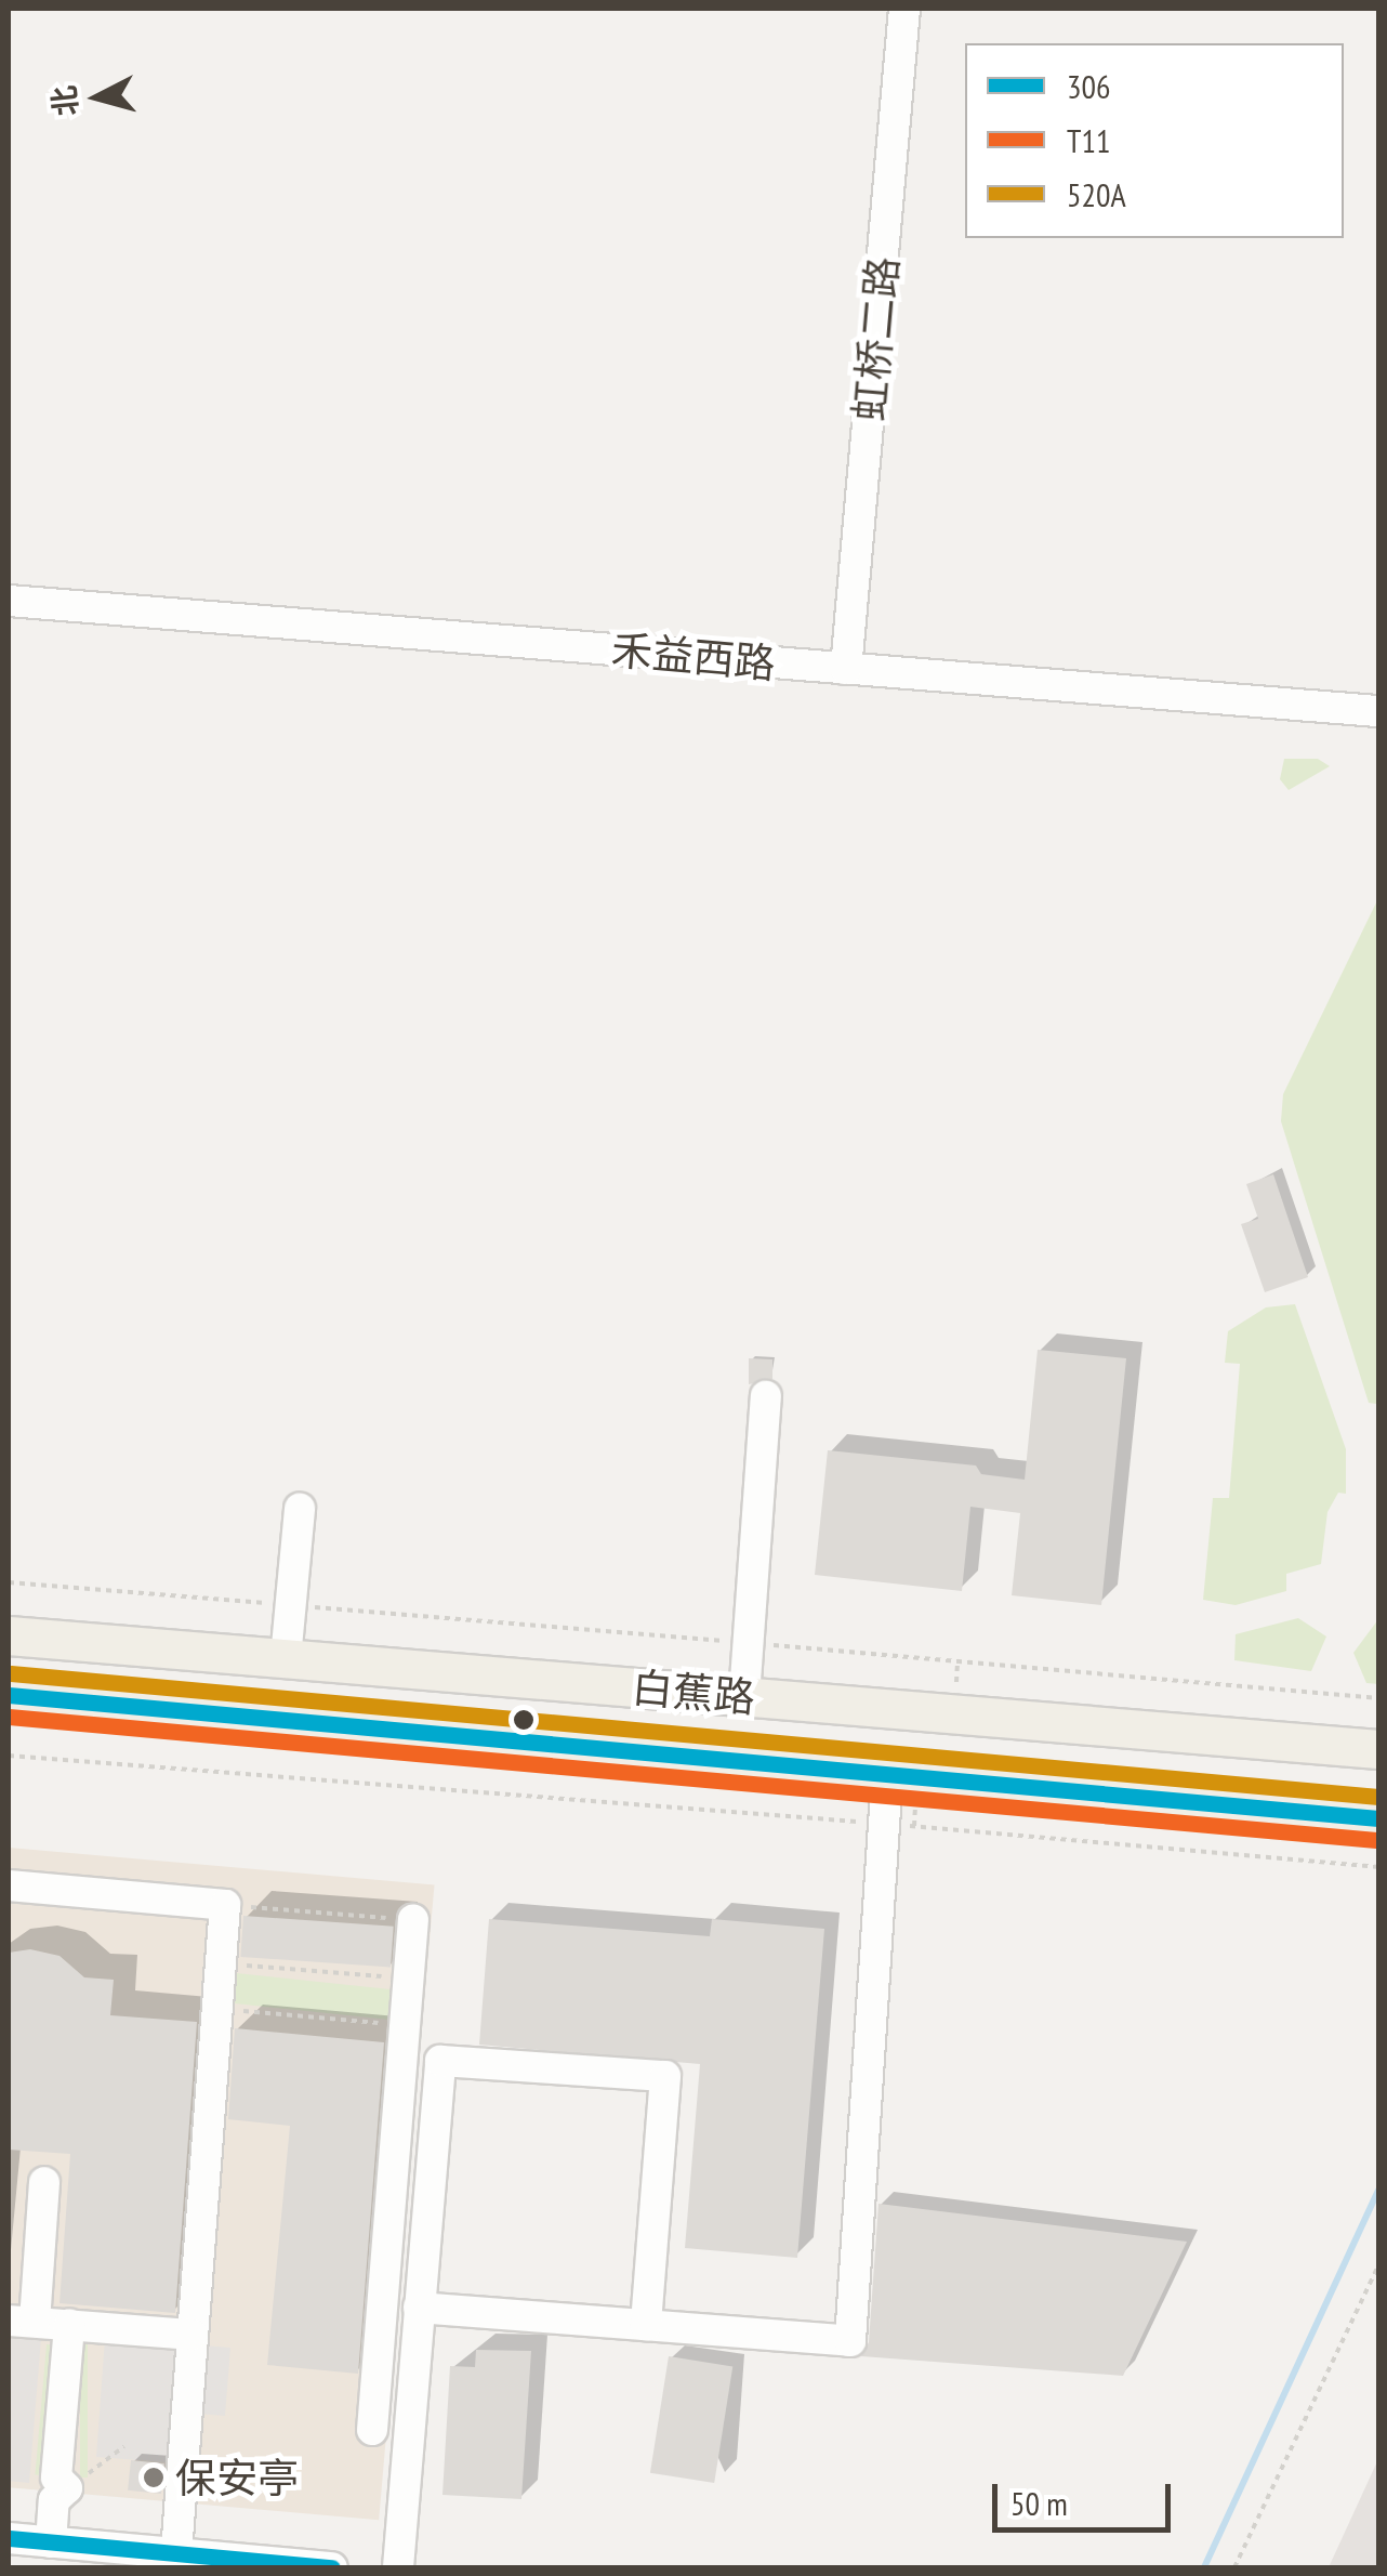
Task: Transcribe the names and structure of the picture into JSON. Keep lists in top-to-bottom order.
{
  "streets": {
    "main road": ["白蕉路"],
    "street": ["虹桥二路", "禾益西路"]
  },
  "crossings": [
    ["虹桥二路", "禾益西路"]
  ],
  "places": ["保安亭"],
  "lines": ["transit line 520A", "transit line 306", "transit line T11"],
  "legend": ["306", "T11", "520A"],
  "scale_bar": "50 m",
  "north": "left"
}
